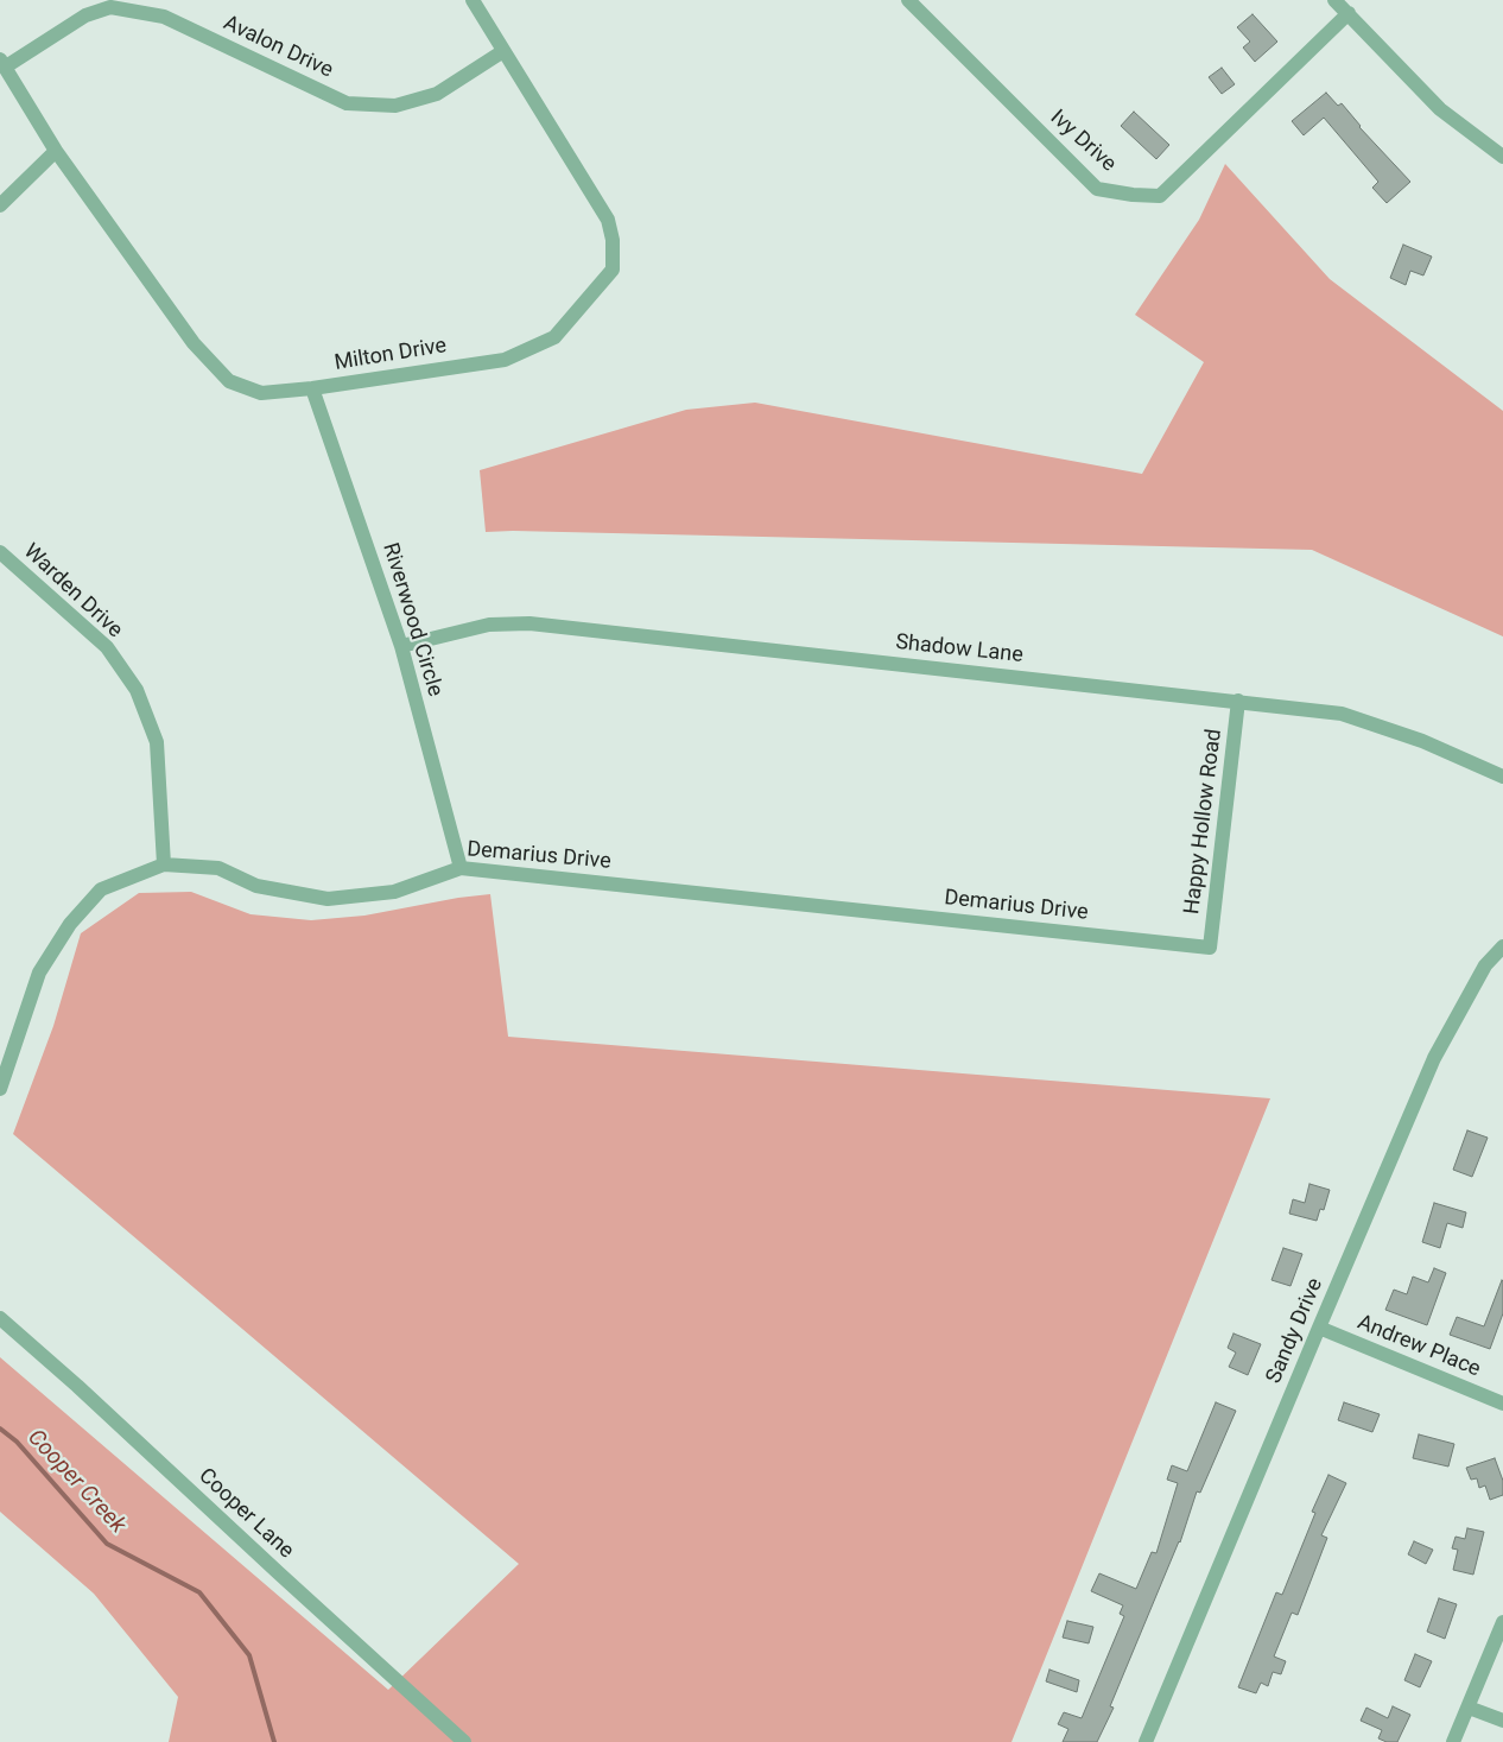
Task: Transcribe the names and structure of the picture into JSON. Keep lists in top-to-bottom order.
{
  "streets": {
    "street": [
      "Avalon Drive",
      "Ivy Drive",
      "Milton Drive",
      "Warden Drive",
      "Riverwood Circle",
      "Shadow Lane",
      "Happy Hollow Road",
      "Demarius Drive",
      "Sandy Drive",
      "Andrew Place",
      "Cooper Lane"
    ]
  },
  "crossings": [
    ["Avalon Drive", "Milton Drive"],
    ["Milton Drive", "Riverwood Circle"],
    ["Warden Drive", "Demarius Drive"],
    ["Riverwood Circle", "Shadow Lane"],
    ["Riverwood Circle", "Demarius Drive"],
    ["Shadow Lane", "Happy Hollow Road"],
    ["Happy Hollow Road", "Demarius Drive"],
    ["Sandy Drive", "Andrew Place"]
  ],
  "water": ["Cooper Creek"]
}
